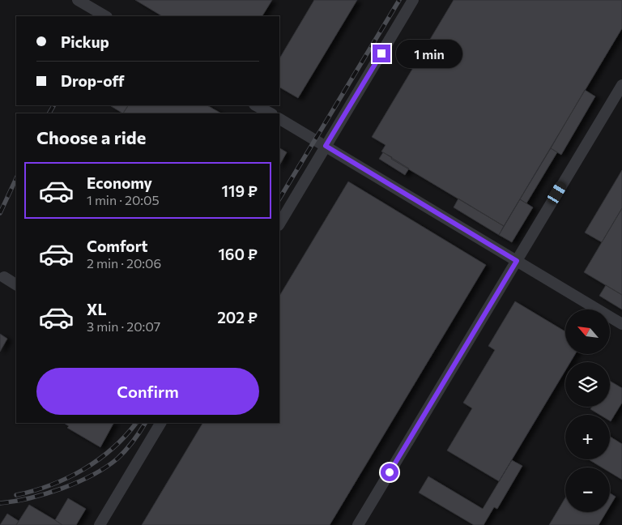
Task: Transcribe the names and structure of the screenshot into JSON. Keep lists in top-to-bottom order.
{
  "north": "top left",
  "page": {
    "banner": ["Pickup", "Drop-off"],
    "bubble": "1 min",
    "heading": "Choose a ride",
    "list": [
      {
        "name": "Economy",
        "note": "1 min · 20:05",
        "value": "119 ₽"
      },
      {
        "name": "Comfort",
        "note": "2 min · 20:06",
        "value": "160 ₽"
      },
      {
        "name": "XL",
        "note": "3 min · 20:07",
        "value": "202 ₽"
      }
    ],
    "map_buttons": ["+", "−"],
    "buttons": "Confirm"
  }
}
